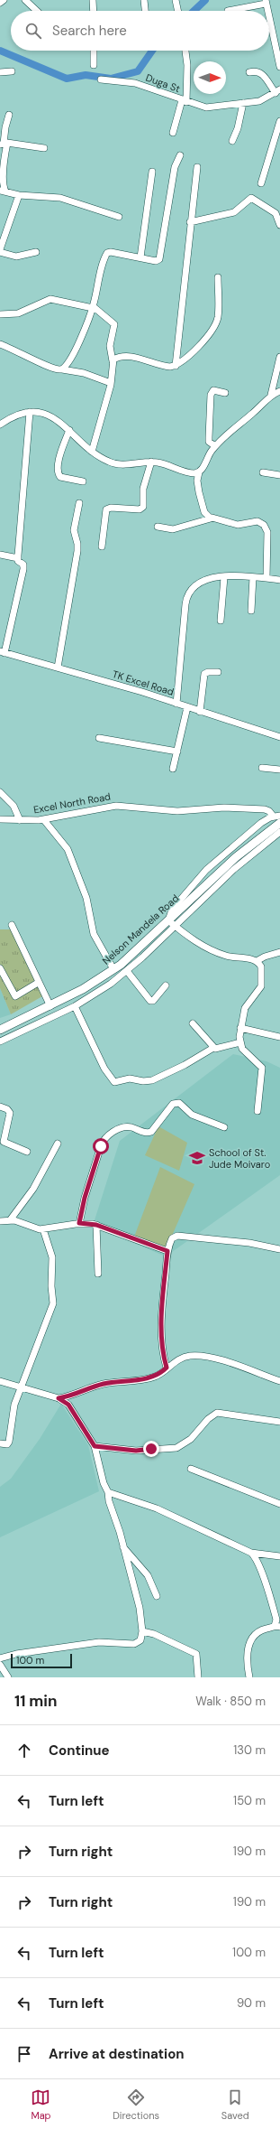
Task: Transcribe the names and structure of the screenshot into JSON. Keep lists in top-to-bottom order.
{
  "streets": {
    "main road": ["Nelson Mandela Road"],
    "street": ["Duga St", "TK Excel Road", "Excel North Road"]
  },
  "places": {
    "school or university": ["School of St. Jude Moivaro"]
  },
  "scale_bar": "100 m",
  "north": "right",
  "page": {
    "search": "Search here",
    "scale": "100 m",
    "heading": ["11 min", "Walk · 850 m"],
    "list": [
      ["Continue", "130 m"],
      ["Turn left", "150 m"],
      ["Turn right", "190 m"],
      ["Turn right", "190 m"],
      ["Turn left", "100 m"],
      ["Turn left", "90 m"],
      "Arrive at destination"
    ],
    "nav": ["Map", "Directions", "Saved"]
  }
}
